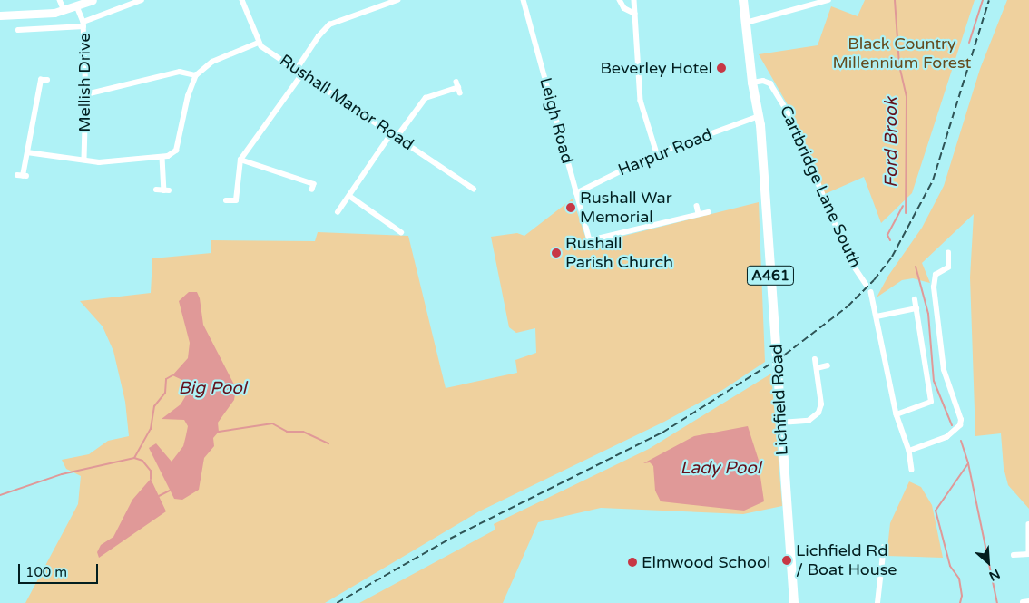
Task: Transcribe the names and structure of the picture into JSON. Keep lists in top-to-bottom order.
{
  "streets": {
    "highway": ["A461", "Lichfield Road"],
    "street": [
      "Mellish Drive",
      "Rushall Manor Road",
      "Leigh Road",
      "Harpur Road",
      "Cartbridge Lane South"
    ]
  },
  "crossings": [
    ["Leigh Road", "Harpur Road"],
    ["Harpur Road", "Lichfield Road"],
    ["Cartbridge Lane South", "Lichfield Road"]
  ],
  "water": ["Ford Brook", "Big Pool", "Lady Pool"],
  "parks": ["Black Country Millennium Forest"],
  "places": [
    "Beverley Hotel",
    "Rushall War Memorial",
    "Rushall Parish Church",
    "Lichfield Rd / Boat House",
    "Elmwood School"
  ],
  "scale_bar": "100 m",
  "north": "bottom right"
}
